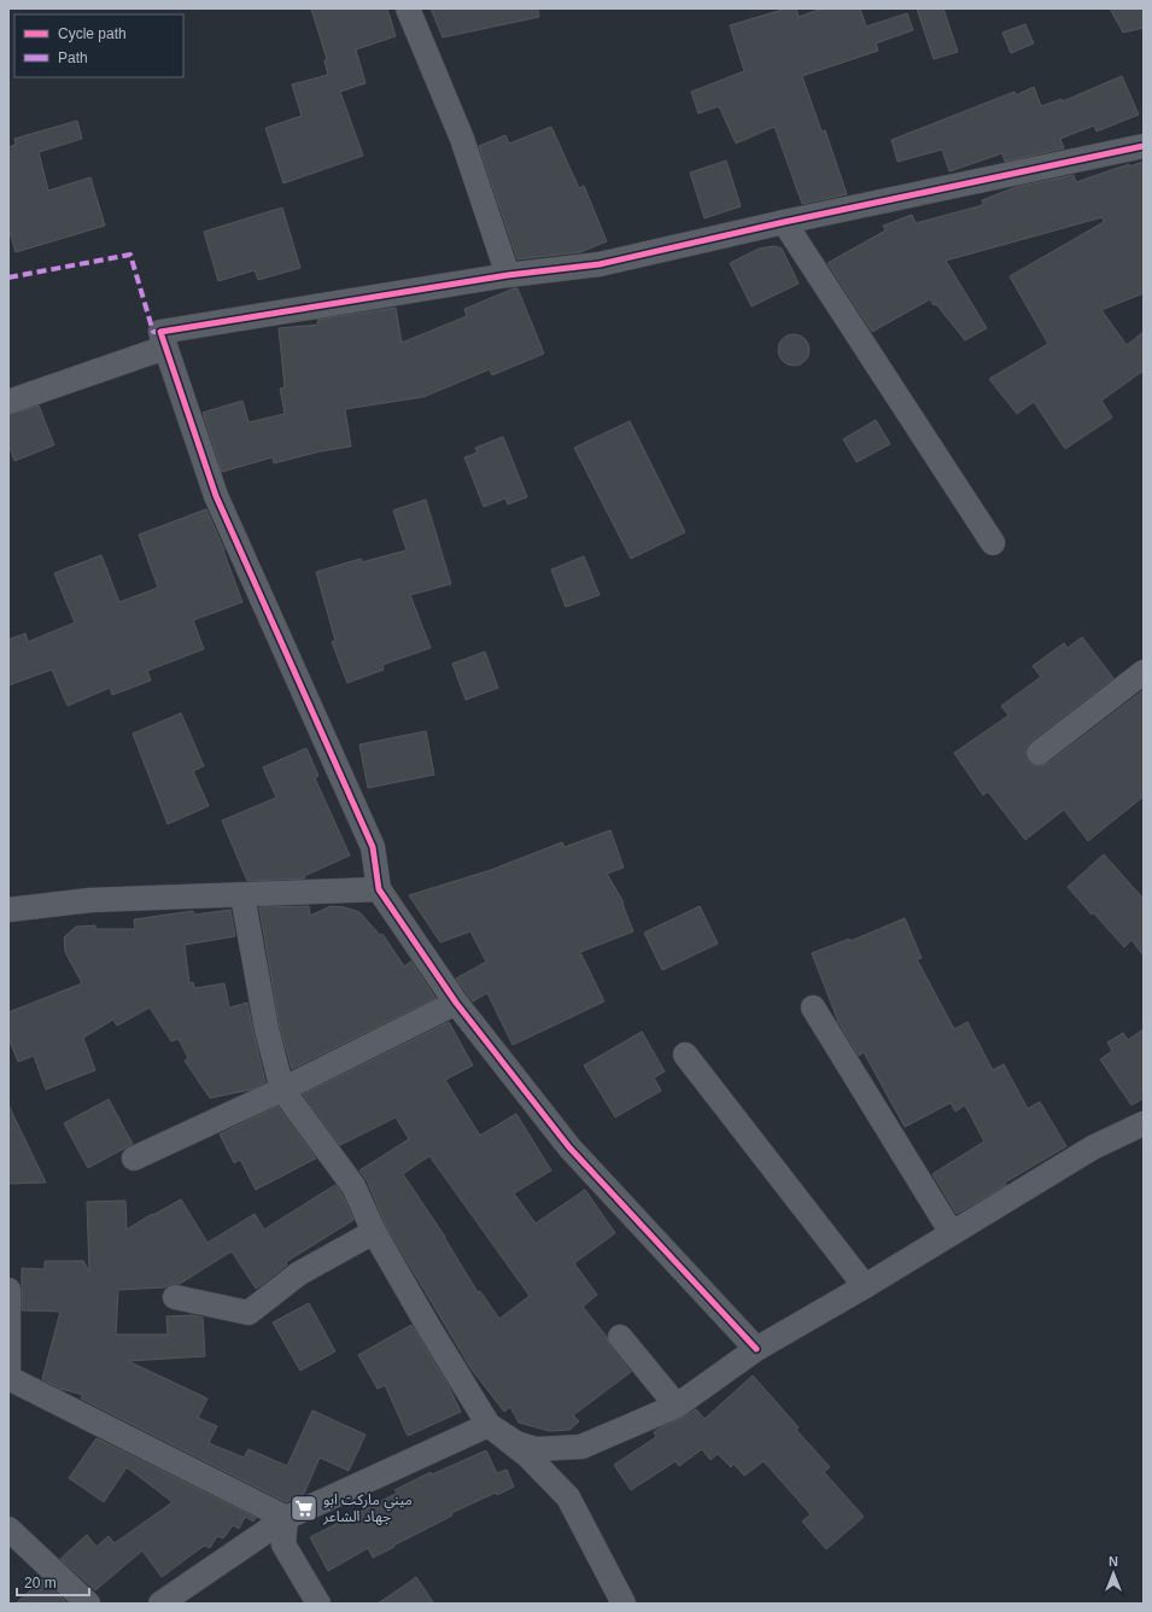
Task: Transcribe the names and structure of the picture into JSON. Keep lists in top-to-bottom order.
{
  "places": {
    "supermarket": ["ميني ماركت ابو جهاد الشاعر"]
  },
  "legend": ["Cycle path", "Path"],
  "scale_bar": "20 m",
  "north": "top"
}
